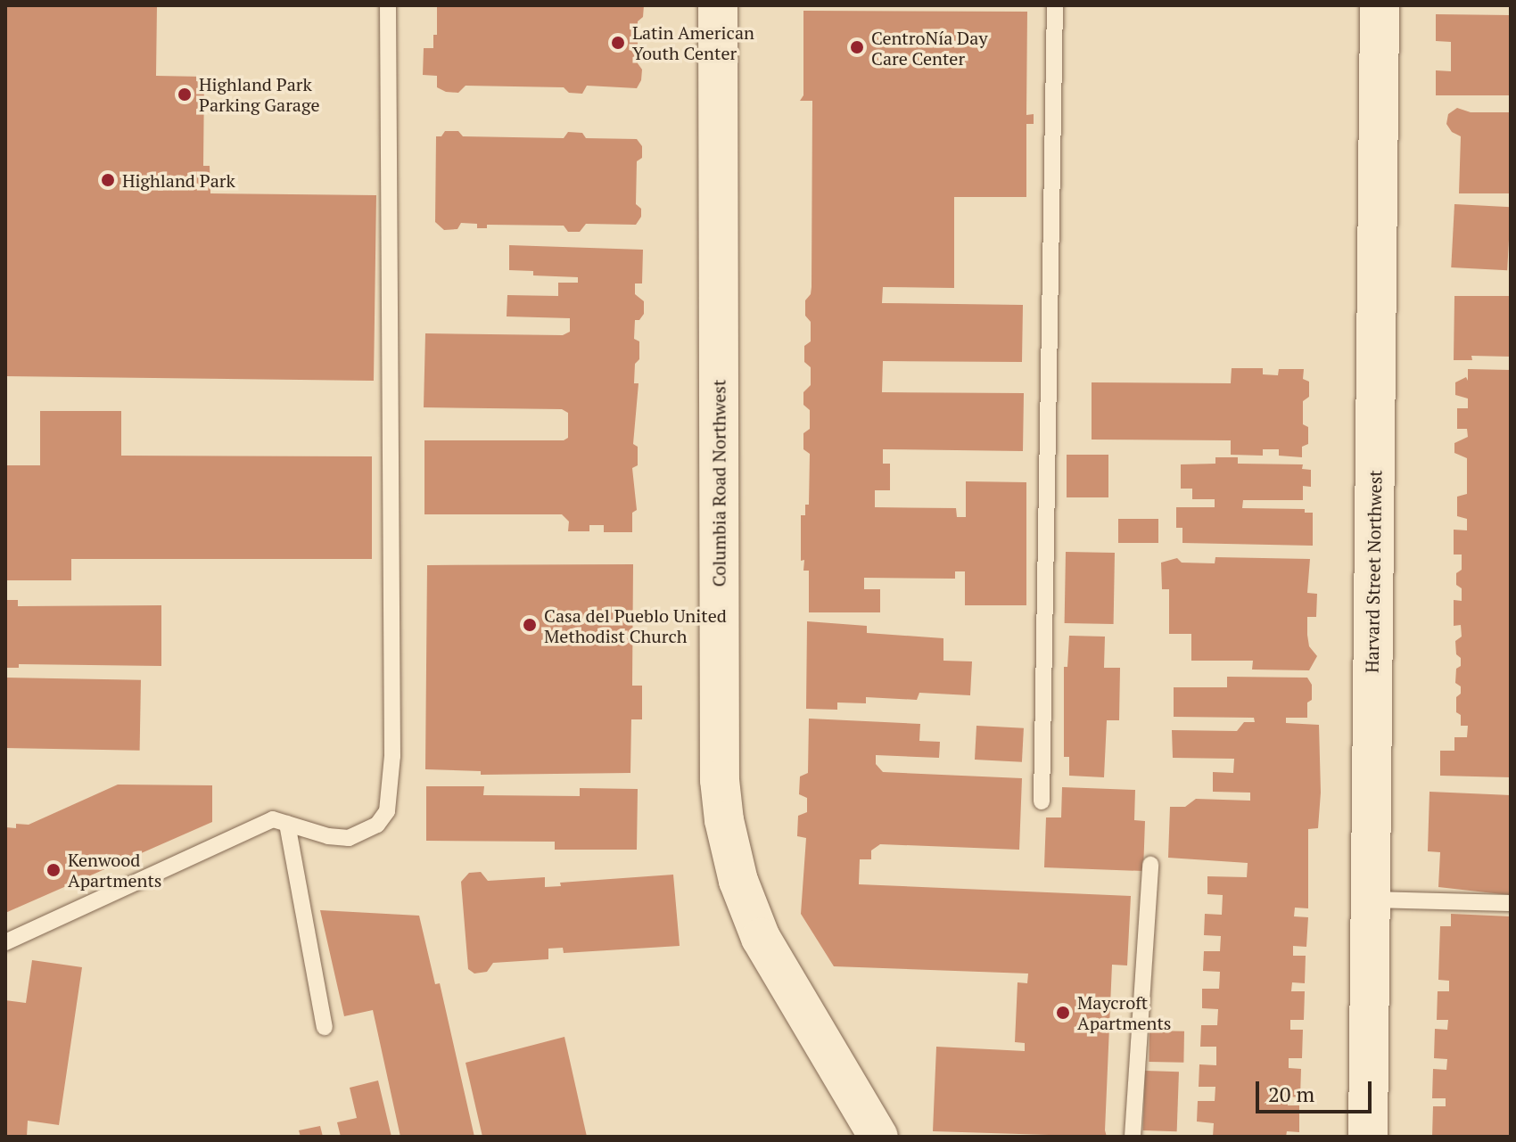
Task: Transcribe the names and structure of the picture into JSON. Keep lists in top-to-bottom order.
{
  "streets": {
    "main road": ["Columbia Road Northwest", "Harvard Street Northwest"]
  },
  "places": [
    "Latin American Youth Center",
    "CentroNía Day Care Center",
    "Highland Park Parking Garage",
    "Highland Park",
    "Casa del Pueblo United Methodist Church",
    "Kenwood Apartments",
    "Maycroft Apartments"
  ],
  "scale_bar": "20 m"
}
